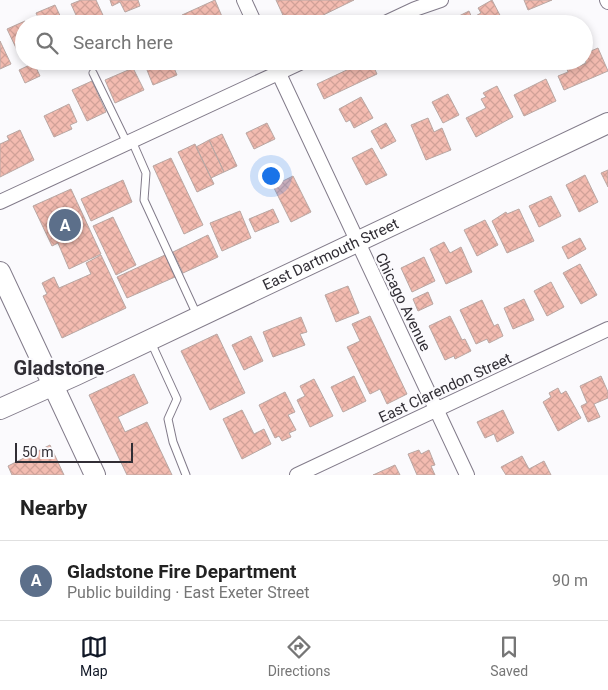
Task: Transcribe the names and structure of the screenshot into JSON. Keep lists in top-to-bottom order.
{
  "streets": {
    "street": ["East Dartmouth Street", "Chicago Avenue", "East Clarendon Street"]
  },
  "crossings": [
    ["East Dartmouth Street", "Chicago Avenue"],
    ["Chicago Avenue", "East Clarendon Street"]
  ],
  "districts": ["Gladstone"],
  "scale_bar": "50 m",
  "page": {
    "search": "Search here",
    "pins": "A",
    "scale": "50 m",
    "heading": "Nearby",
    "list": [
      {
        "mark": "A",
        "name": "Gladstone Fire Department",
        "note": "Public building · East Exeter Street",
        "value": "90 m"
      }
    ],
    "nav": ["Map", "Directions", "Saved"]
  }
}
